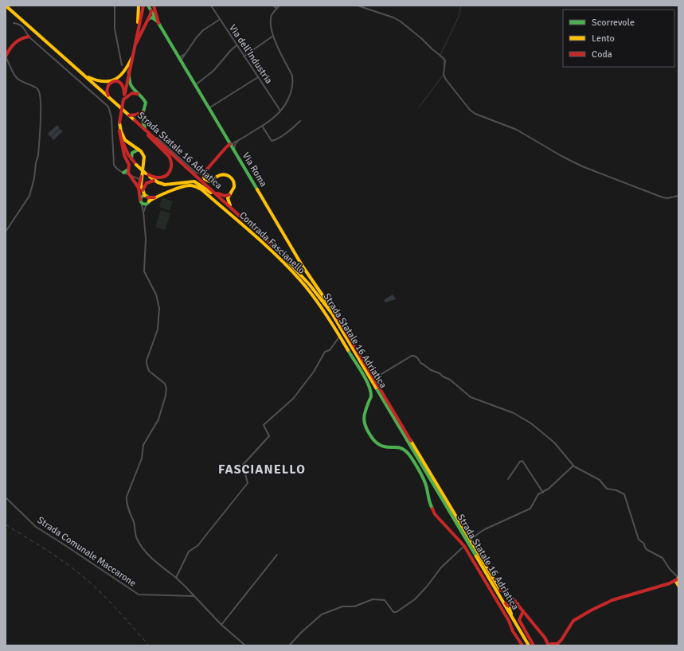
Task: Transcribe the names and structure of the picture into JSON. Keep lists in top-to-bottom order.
{
  "streets": {
    "main road": ["Strada Statale 16 Adriatica", "Via Roma", "Contrada Fascianello"],
    "street": ["Via dell'Industria", "Strada Comunale Maccarone"]
  },
  "crossings": [
    ["Strada Statale 16 Adriatica", "Contrada Fascianello"]
  ],
  "districts": ["FASCIANELLO"],
  "legend": ["Scorrevole", "Lento", "Coda"]
}
